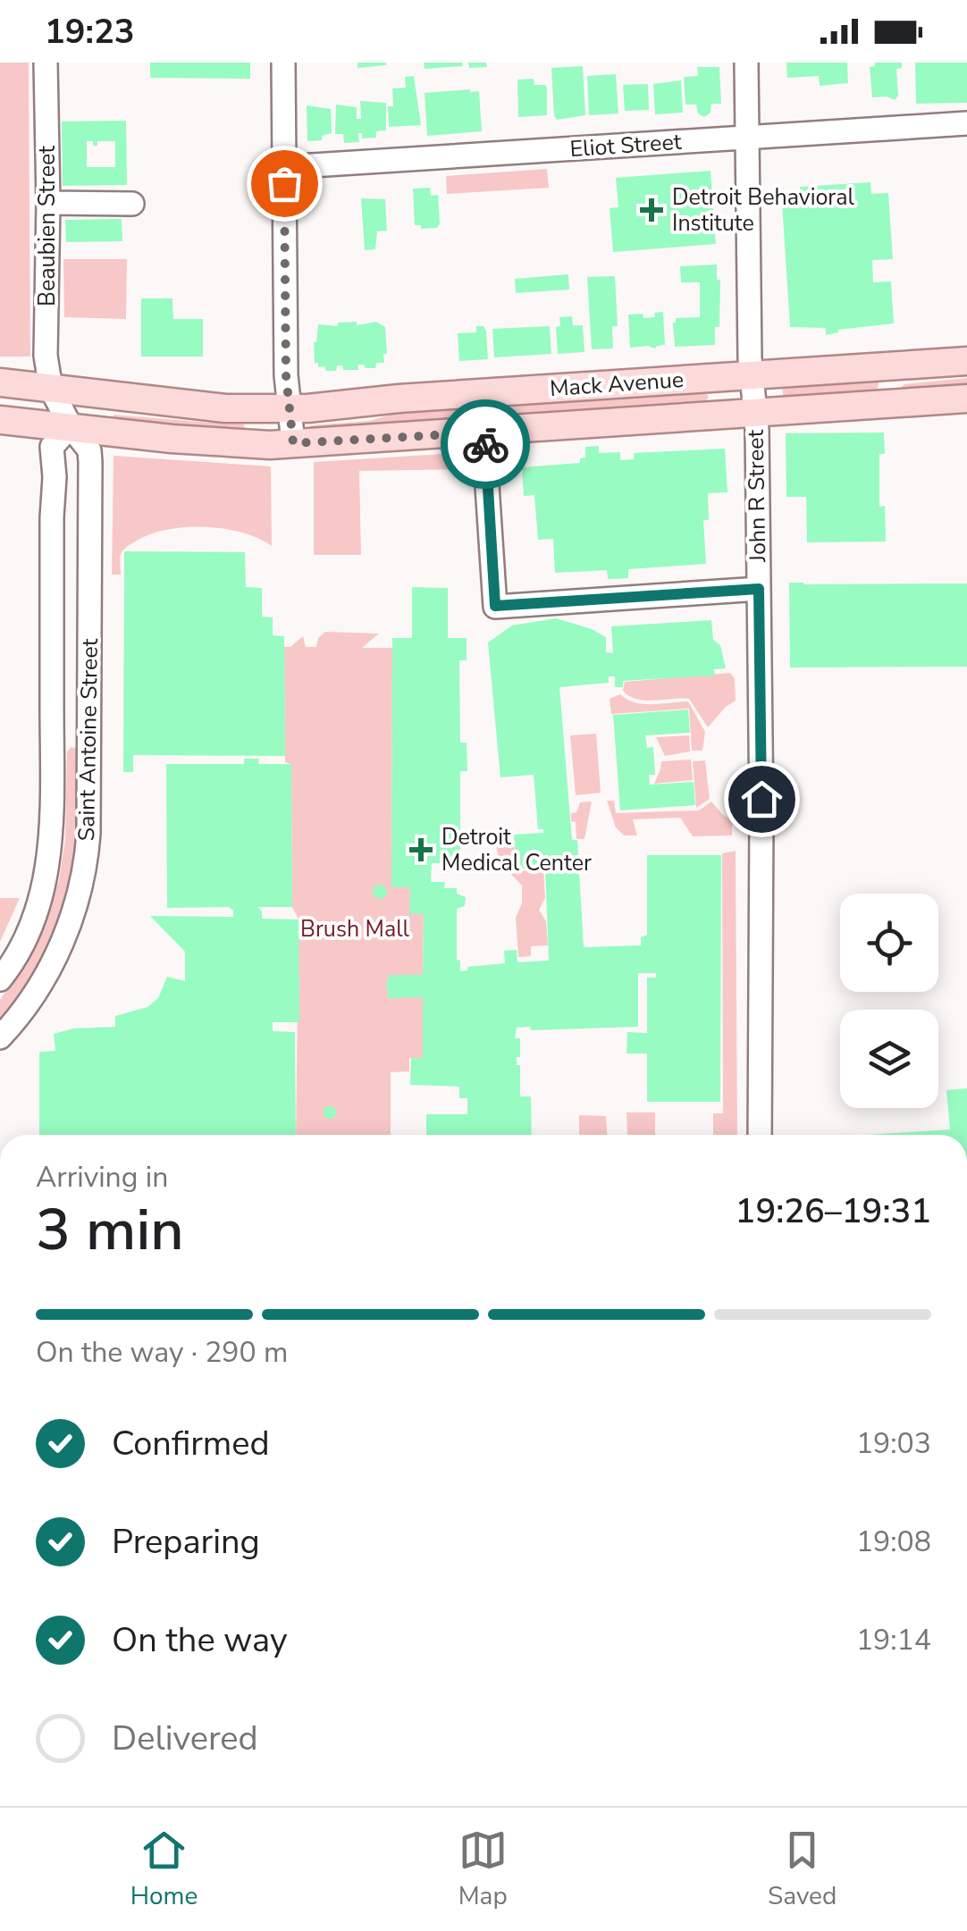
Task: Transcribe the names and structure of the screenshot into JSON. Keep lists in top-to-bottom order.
{
  "streets": {
    "main road": ["Mack Avenue"],
    "street": [
      "Eliot Street",
      "Beaubien Street",
      "John R Street",
      "Saint Antoine Street"
    ]
  },
  "crossings": [
    ["Eliot Street", "John R Street"],
    ["Beaubien Street", "Mack Avenue"],
    ["Beaubien Street", "Saint Antoine Street"],
    ["Mack Avenue", "John R Street"],
    ["Mack Avenue", "Saint Antoine Street"]
  ],
  "parks": ["Brush Mall"],
  "places": {
    "health": ["Detroit Behavioral Institute", "Detroit Medical Center"]
  },
  "page": {
    "status": "19:23",
    "heading": ["3 min", "Arriving in", "19:26–19:31"],
    "bar": "On the way · 290 m",
    "list": [
      ["Confirmed", "19:03"],
      ["Preparing", "19:08"],
      ["On the way", "19:14"],
      "Delivered"
    ],
    "tabs": ["Home", "Map", "Saved"]
  }
}
